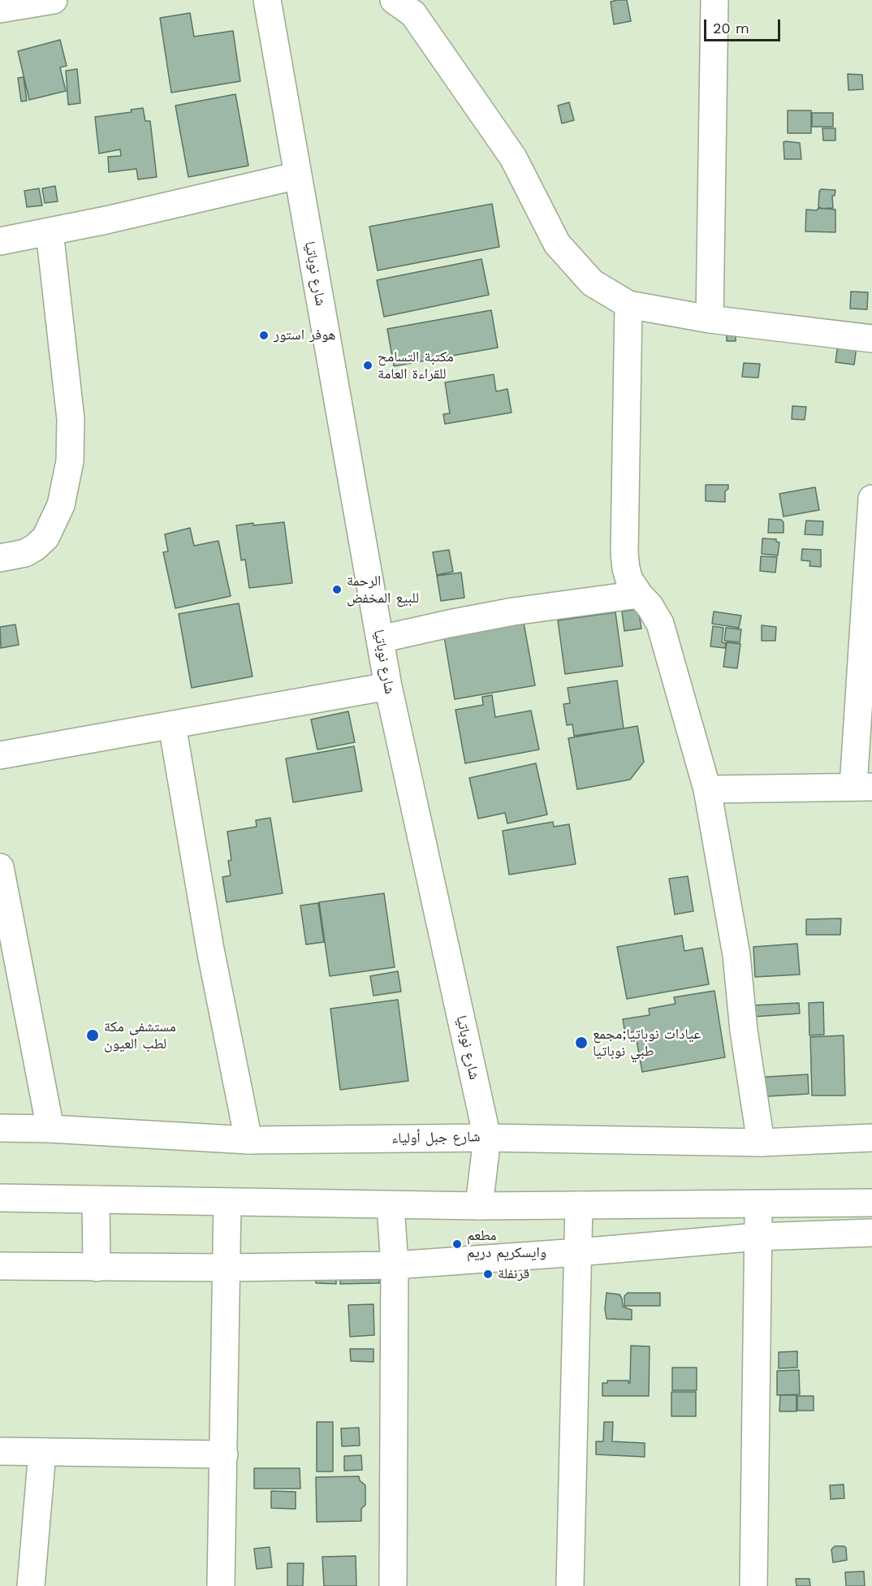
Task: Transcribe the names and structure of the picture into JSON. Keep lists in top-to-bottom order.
{
  "streets": {
    "street": ["شارع نوباتيا", "شارع جبل أولياء"]
  },
  "crossings": [
    ["شارع نوباتيا", "شارع جبل أولياء"]
  ],
  "places": [
    "هوفر استور",
    "مكتبة التسامح للقراءة العامة",
    "الرحمة للبيع المخفض",
    "مستشفى مكة لطب العيون",
    "عيادات نوباتيا;مجمع طبي نوباتيا",
    "مطعم وايسكريم دريم",
    "قرنفلة"
  ],
  "scale_bar": "20 m"
}
